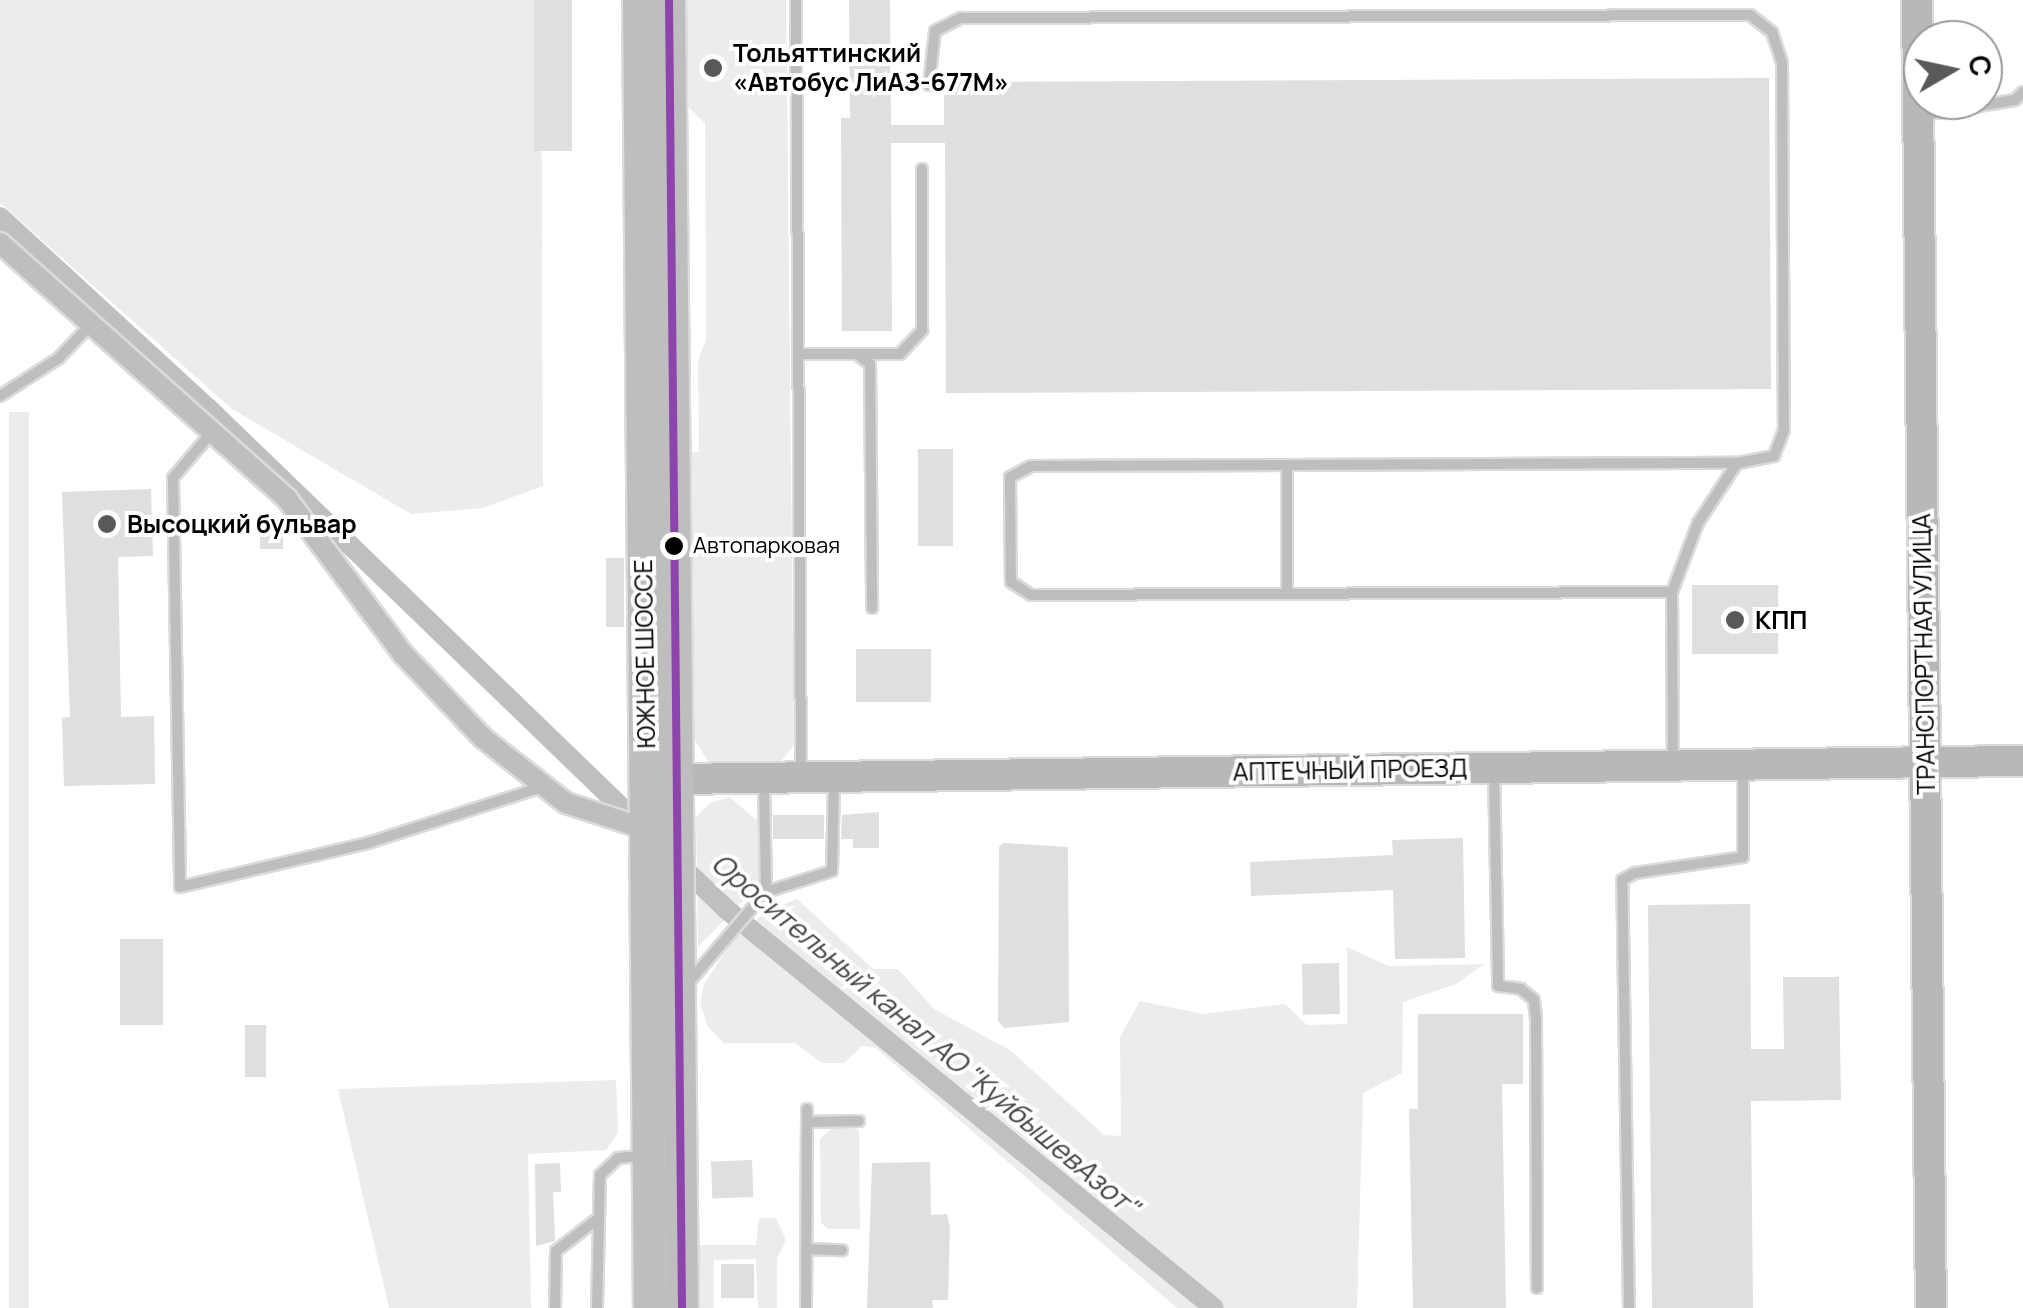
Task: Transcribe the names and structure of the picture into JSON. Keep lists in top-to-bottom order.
{
  "streets": {
    "main road": ["ЮЖНОЕ ШОССЕ"],
    "street": ["ТРАНСПОРТНАЯ УЛИЦА", "АПТЕЧНЫЙ ПРОЕЗД"]
  },
  "crossings": [
    ["ЮЖНОЕ ШОССЕ", "АПТЕЧНЫЙ ПРОЕЗД"],
    ["ТРАНСПОРТНАЯ УЛИЦА", "АПТЕЧНЫЙ ПРОЕЗД"]
  ],
  "water": ["Оросительный канал АО \"КуйбышевАзот\""],
  "places": [
    "Тольяттинский «Автобус ЛиАЗ-677М»",
    "Высоцкий бульвар",
    "Автопарковая",
    "КПП"
  ],
  "north": "right"
}
